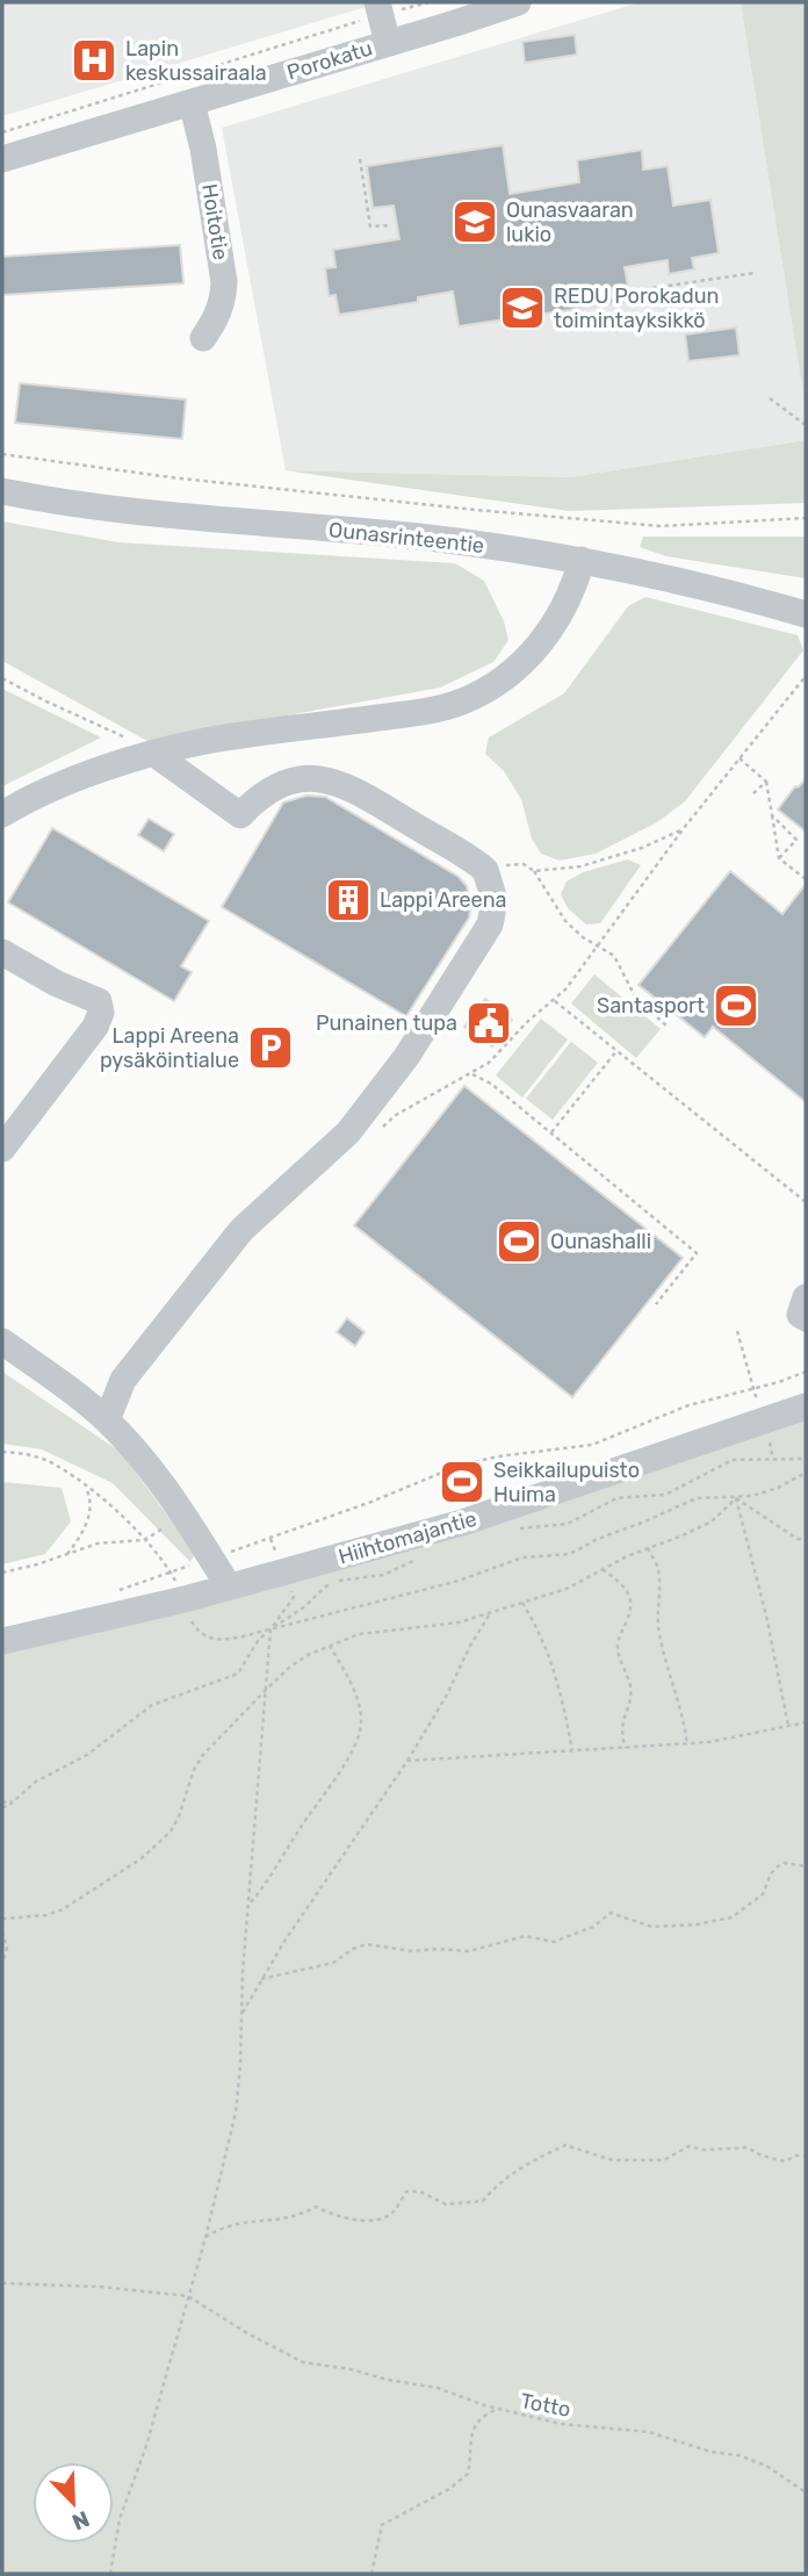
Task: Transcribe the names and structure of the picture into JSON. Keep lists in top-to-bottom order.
{
  "streets": {
    "street": [
      "Porokatu",
      "Hoitotie",
      "Ounasrinteentie",
      "Hiihtomajantie"
    ],
    "path": ["Totto"]
  },
  "crossings": [
    ["Porokatu", "Hoitotie"]
  ],
  "places": {
    "hospital": ["Lapin keskussairaala"],
    "school or university": ["Ounasvaaran lukio", "REDU Porokadun toimintayksikkö"],
    "building": ["Lappi Areena"],
    "sports": ["Santasport", "Ounashalli", "Seikkailupuisto Huima"],
    "public building": ["Punainen tupa"],
    "parking": ["Lappi Areena pysäköintialue"]
  },
  "north": "bottom right"
}
